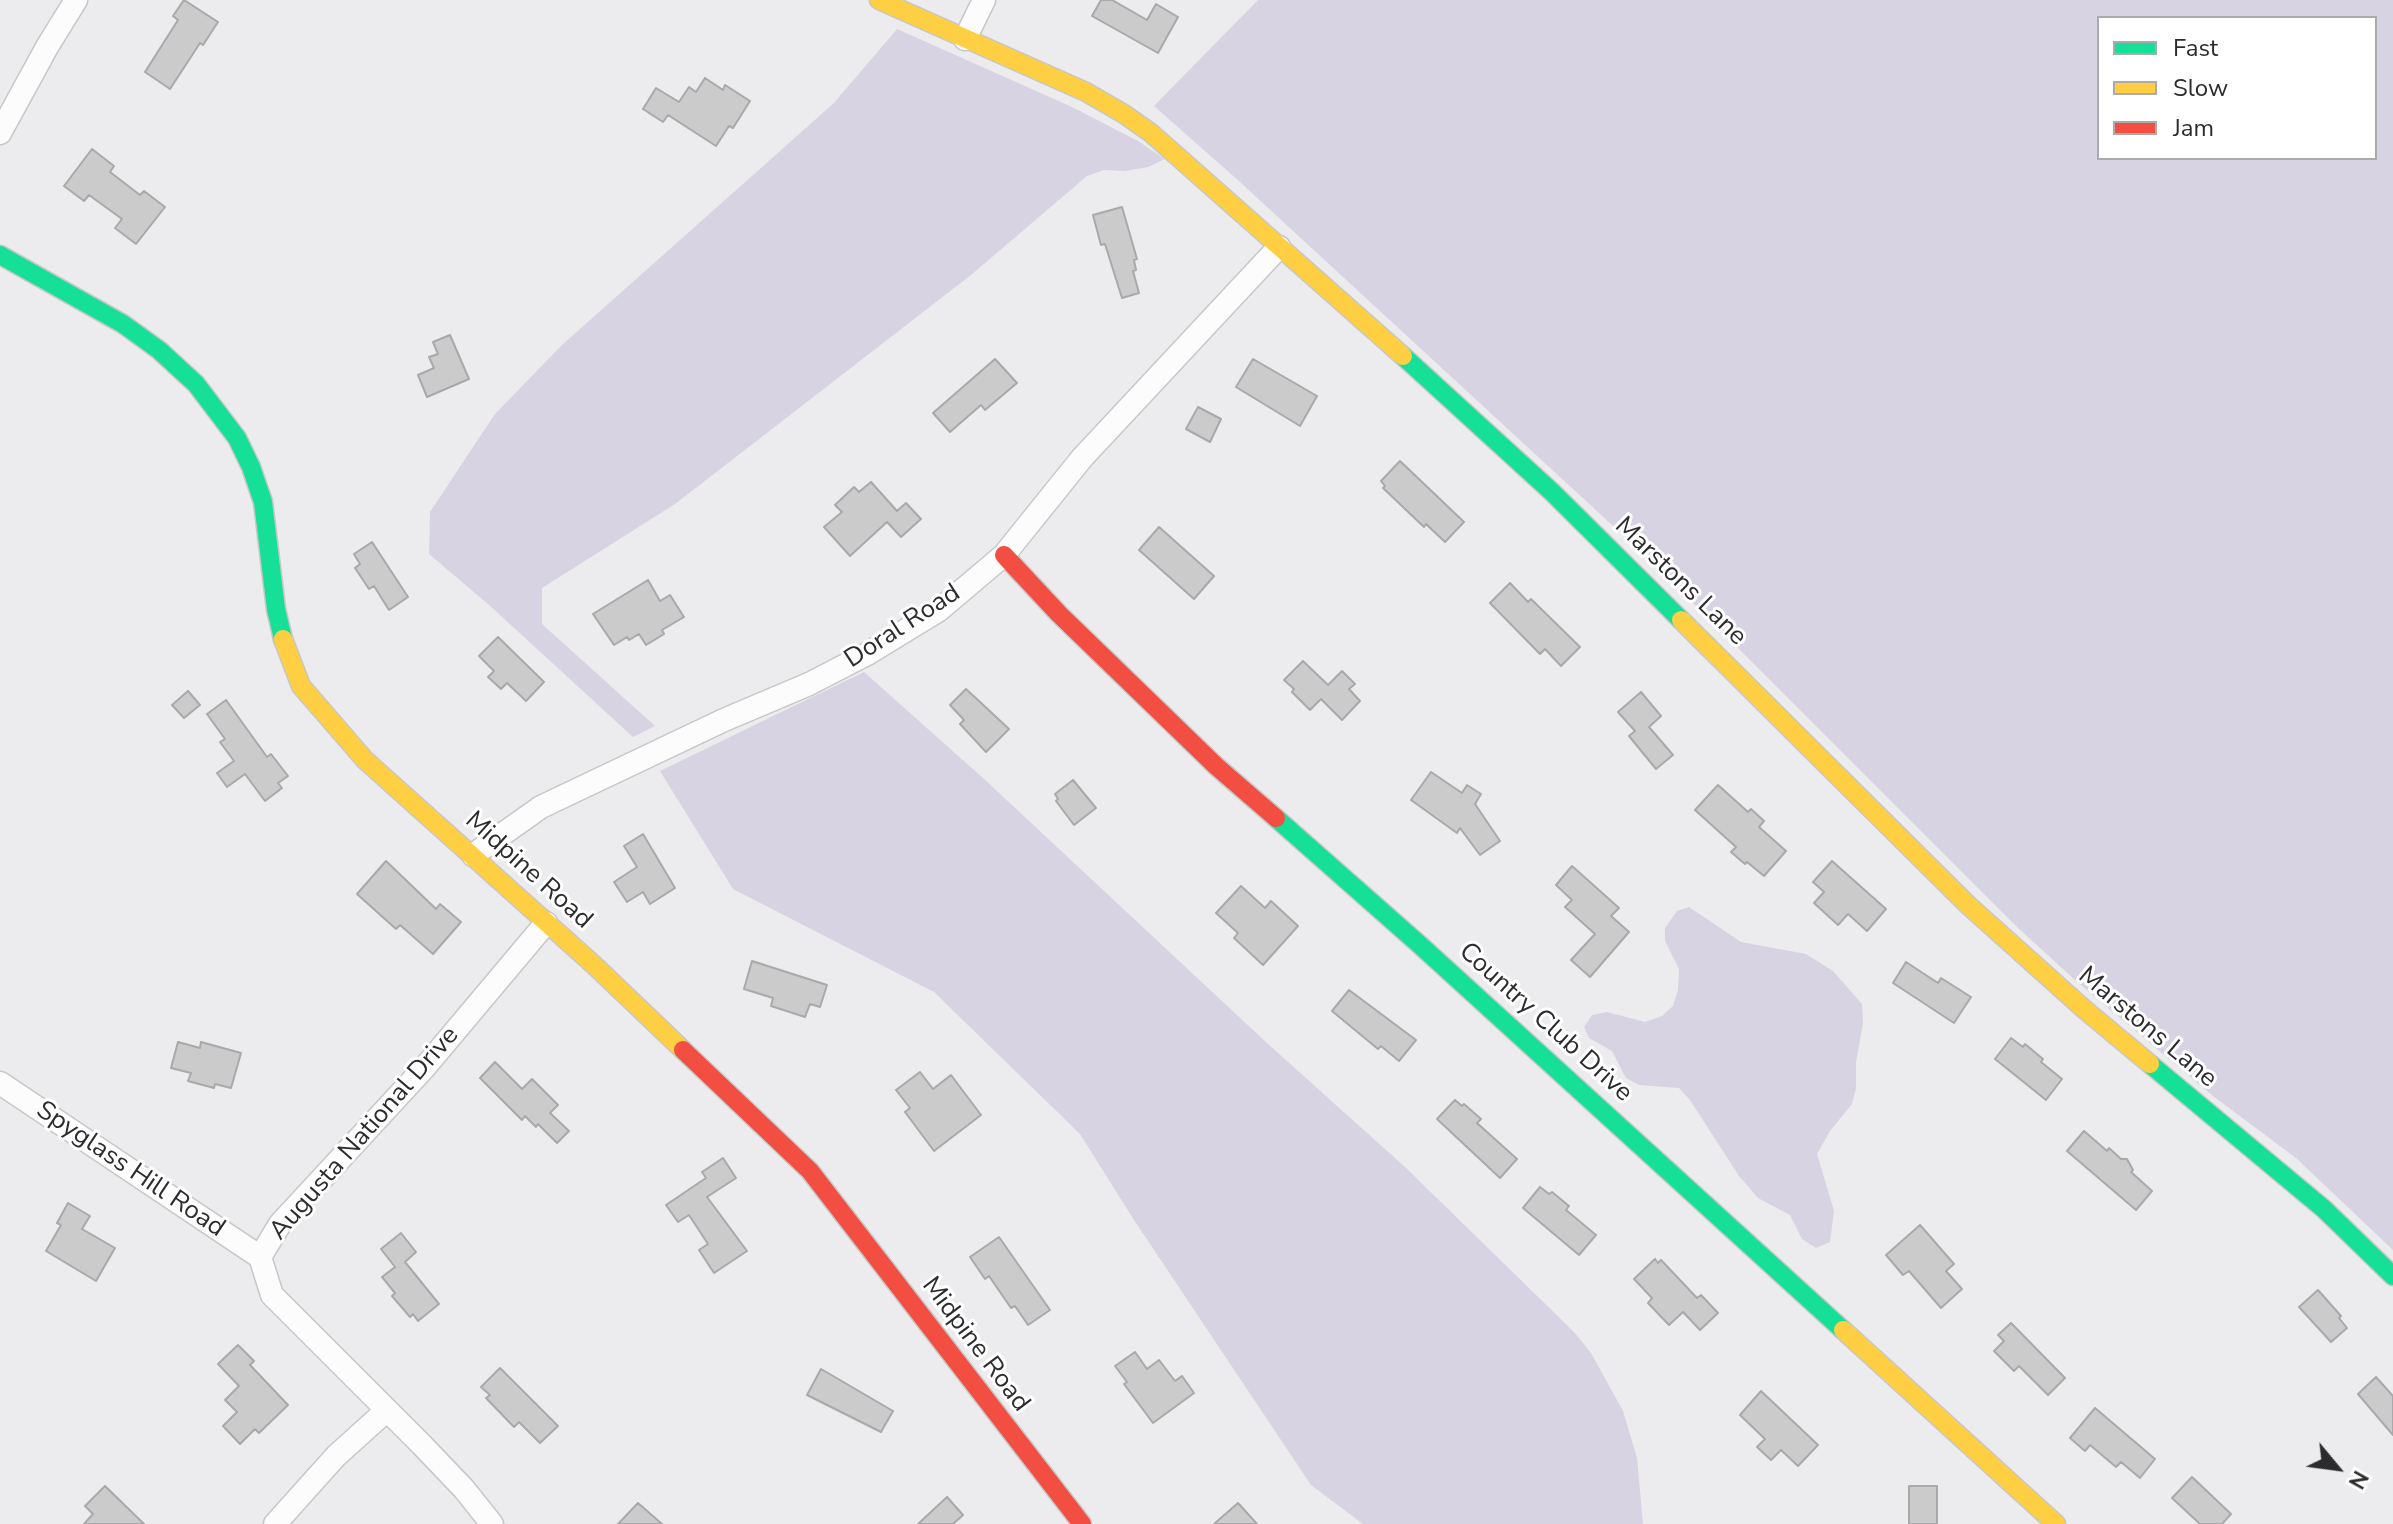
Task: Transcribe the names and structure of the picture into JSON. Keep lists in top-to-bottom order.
{
  "streets": {
    "street": [
      "Marstons Lane",
      "Doral Road",
      "Midpine Road",
      "Country Club Drive",
      "Augusta National Drive",
      "Spyglass Hill Road"
    ]
  },
  "crossings": [
    ["Marstons Lane", "Doral Road"],
    ["Doral Road", "Midpine Road"],
    ["Doral Road", "Country Club Drive"],
    ["Midpine Road", "Augusta National Drive"],
    ["Augusta National Drive", "Spyglass Hill Road"]
  ],
  "legend": ["Fast", "Slow", "Jam"],
  "north": "bottom right"
}
